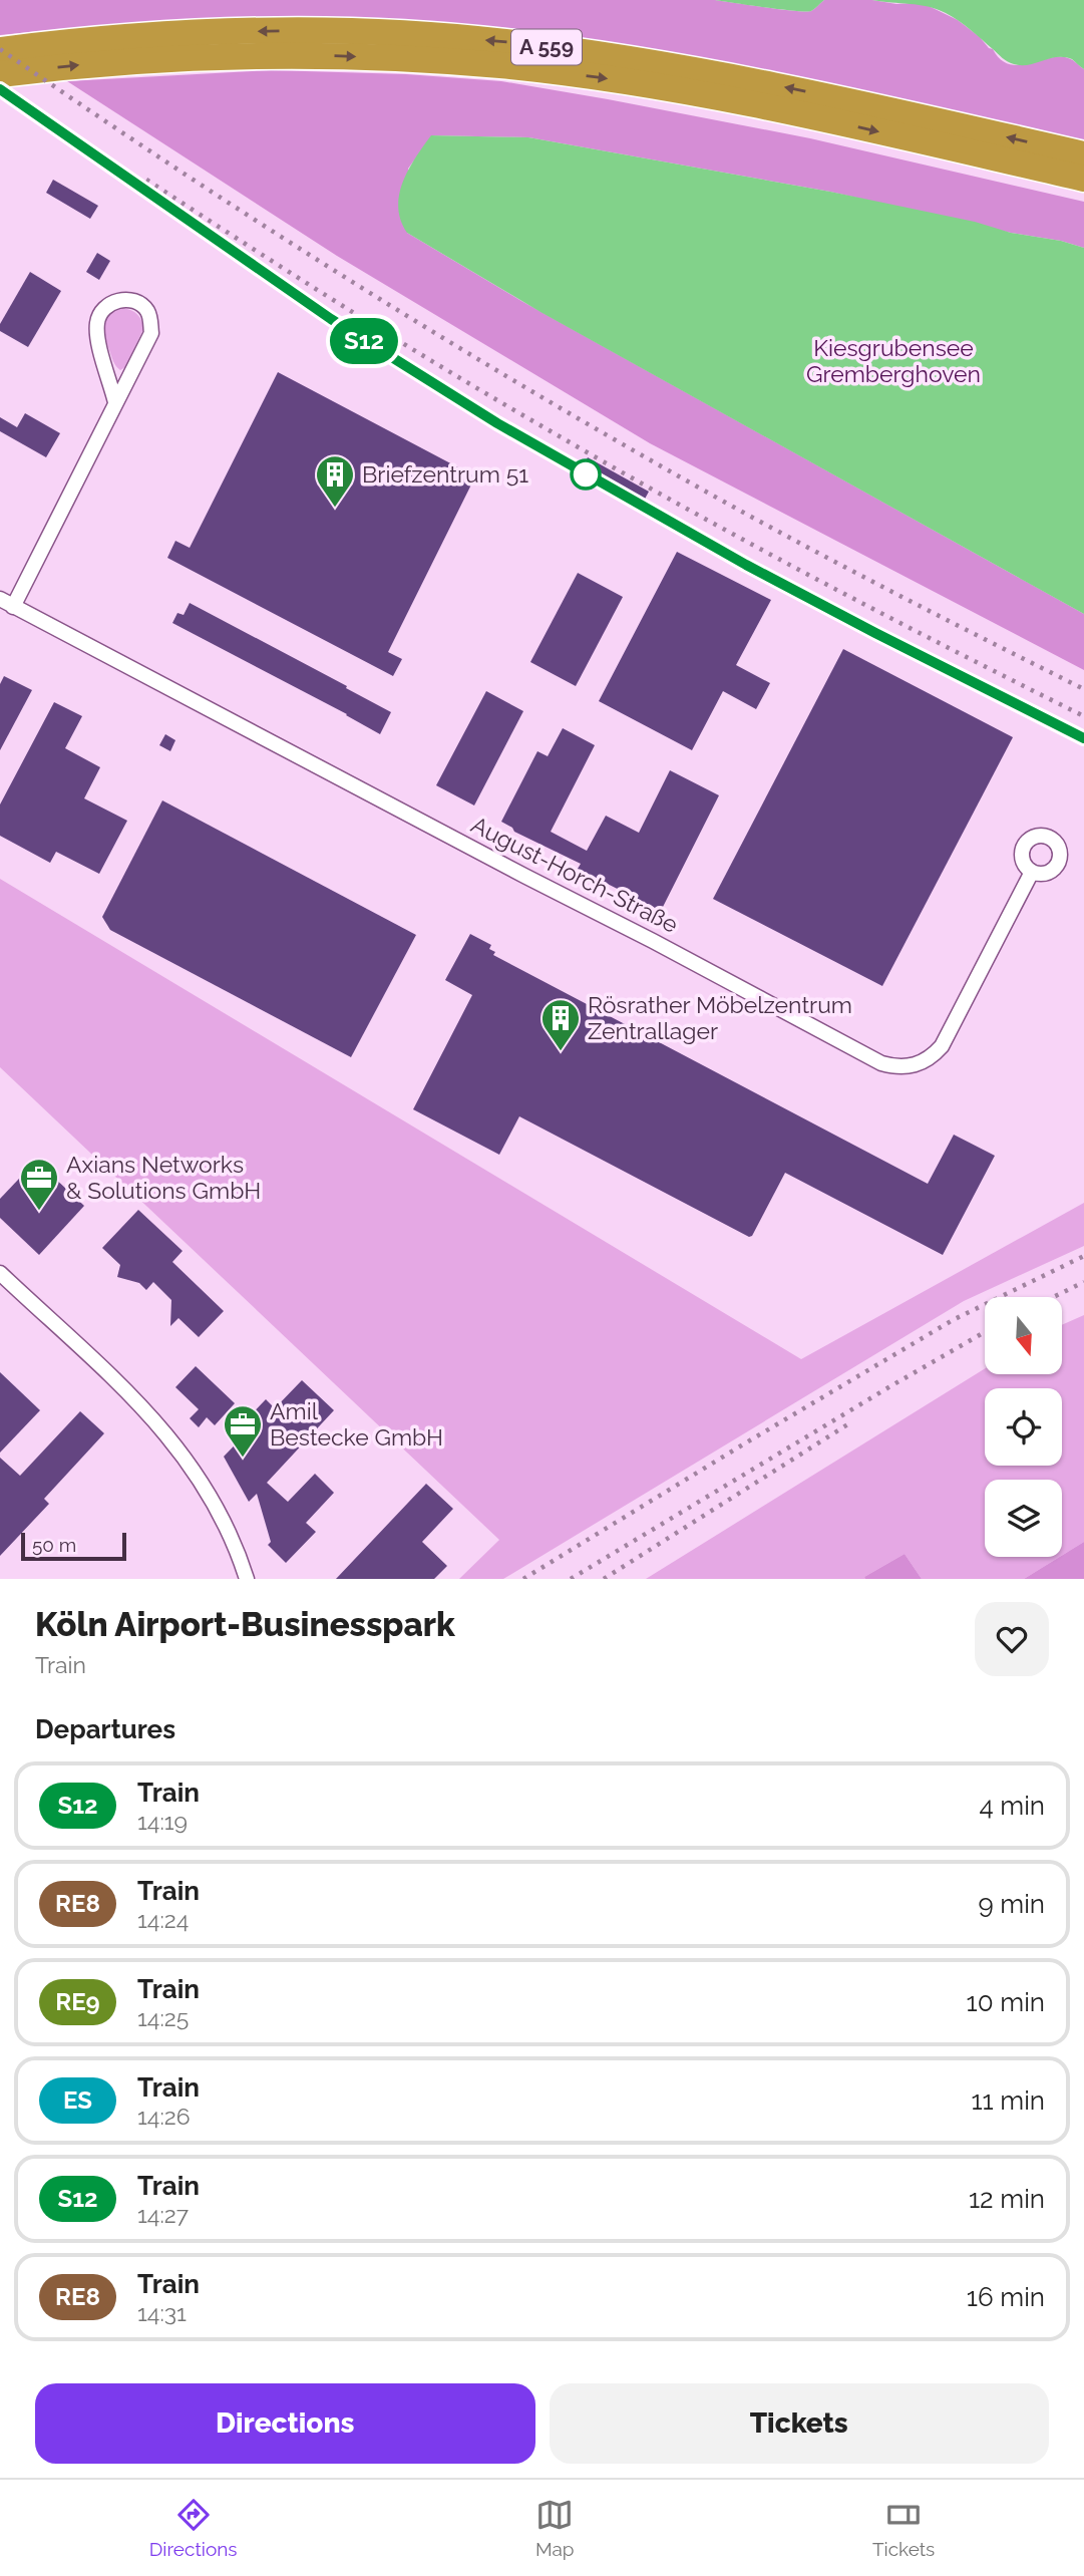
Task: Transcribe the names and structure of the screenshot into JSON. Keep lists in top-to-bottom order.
{
  "streets": {
    "highway": ["A 559"],
    "street": ["August-Horch-Straße"]
  },
  "parks": ["Kiesgrubensee Gremberghoven"],
  "places": {
    "building": ["Briefzentrum 51", "Rösrather Möbelzentrum Zentrallager"],
    "office": ["Axians Networks & Solutions GmbH", "Amil Bestecke GmbH"]
  },
  "scale_bar": "50 m",
  "north": "bottom",
  "page": {
    "on_map": "S12",
    "scale": "50 m",
    "heading": [
      ["Köln Airport-Businesspark", "Train"],
      "Departures"
    ],
    "list": [
      {
        "mark": "S12",
        "name": "Train",
        "note": "14:19",
        "value": "4 min"
      },
      {
        "mark": "RE8",
        "name": "Train",
        "note": "14:24",
        "value": "9 min"
      },
      {
        "mark": "RE9",
        "name": "Train",
        "note": "14:25",
        "value": "10 min"
      },
      {
        "mark": "ES",
        "name": "Train",
        "note": "14:26",
        "value": "11 min"
      },
      {
        "mark": "S12",
        "name": "Train",
        "note": "14:27",
        "value": "12 min"
      },
      {
        "mark": "RE8",
        "name": "Train",
        "note": "14:31",
        "value": "16 min"
      }
    ],
    "buttons": ["Directions", "Tickets"],
    "tabs": ["Directions", "Map", "Tickets"]
  }
}
